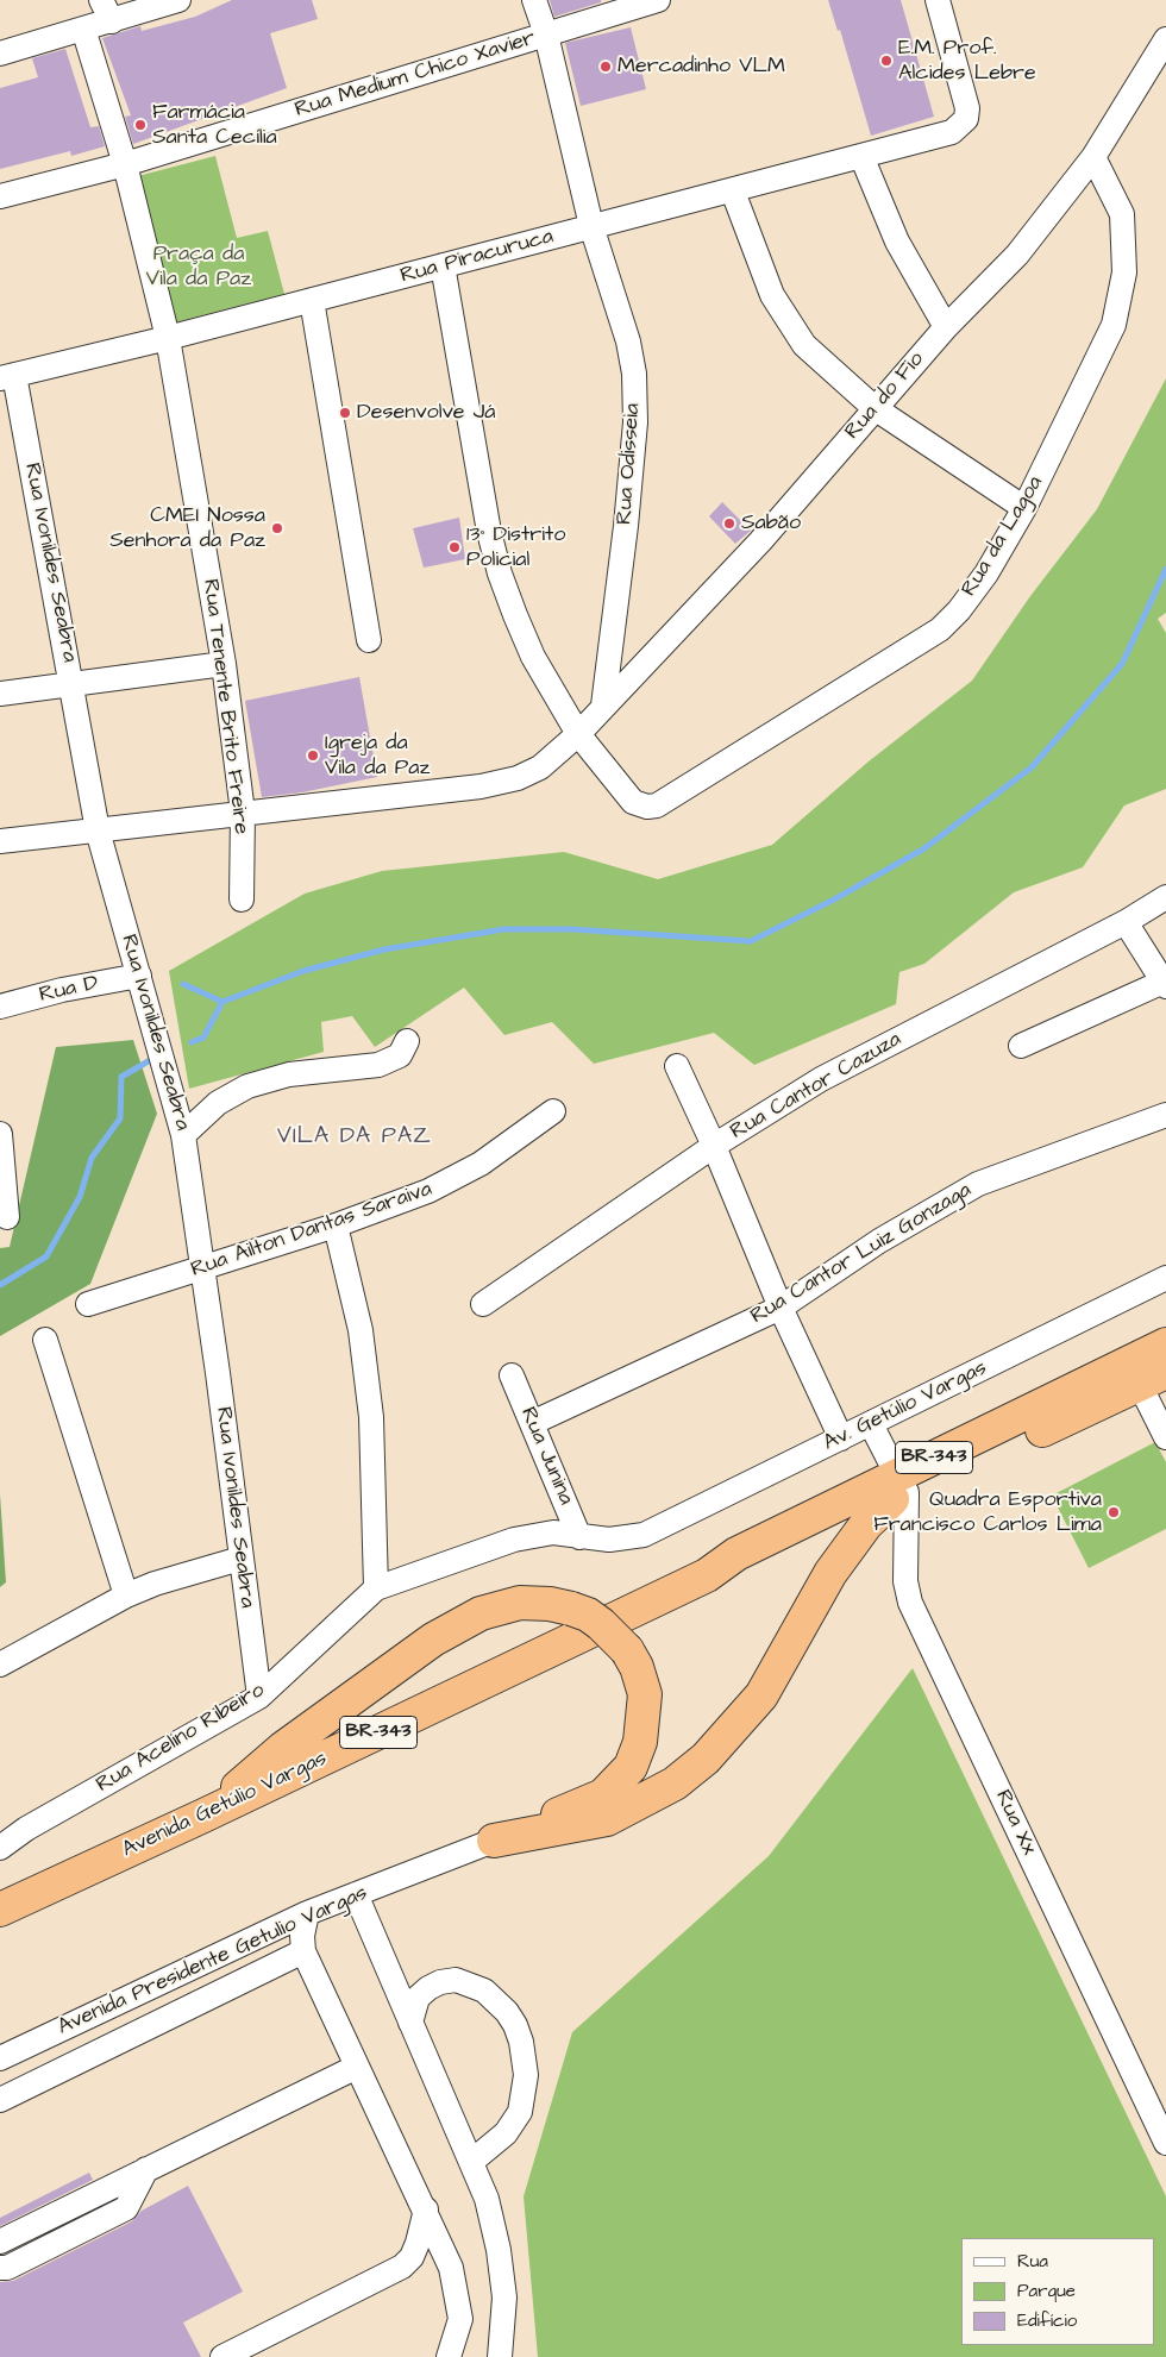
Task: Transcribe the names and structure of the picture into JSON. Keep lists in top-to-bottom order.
{
  "streets": {
    "highway": ["BR-343", "Avenida Getúlio Vargas"],
    "street": [
      "Rua Medium Chico Xavier",
      "Rua Piracuruca",
      "Rua do Fio",
      "Rua Odisseia",
      "Rua da Lagoa",
      "Rua Ivonildes Seabra",
      "Rua Tenente Brito Freire",
      "Rua D",
      "Rua Cantor Cazuza",
      "Rua Ailton Dantas Saraiva",
      "Rua Cantor Luiz Gonzaga",
      "Av. Getúlio Vargas",
      "Rua Junina",
      "Rua Acelino Ribeiro",
      "Rua Xx",
      "Avenida Presidente Getulio Vargas"
    ]
  },
  "crossings": [
    ["Rua Medium Chico Xavier", "Rua Odisseia"],
    ["Rua Medium Chico Xavier", "Rua Tenente Brito Freire"],
    ["Rua Piracuruca", "Rua Odisseia"],
    ["Rua Piracuruca", "Rua da Lagoa"],
    ["Rua Piracuruca", "Rua Ivonildes Seabra"],
    ["Rua Piracuruca", "Rua Tenente Brito Freire"],
    ["Rua do Fio", "Rua Odisseia"],
    ["Rua do Fio", "Rua da Lagoa"],
    ["Rua do Fio", "Rua Ivonildes Seabra"],
    ["Rua do Fio", "Rua Tenente Brito Freire"],
    ["Rua Ivonildes Seabra", "Rua D"],
    ["Rua Ivonildes Seabra", "Rua Ailton Dantas Saraiva"],
    ["Rua Ivonildes Seabra", "Rua Acelino Ribeiro"],
    ["Rua Cantor Luiz Gonzaga", "Rua Junina"],
    ["Av. Getúlio Vargas", "Rua Junina"],
    ["Av. Getúlio Vargas", "Rua Acelino Ribeiro"],
    ["Avenida Getúlio Vargas", "Rua Xx"]
  ],
  "districts": ["VILA DA PAZ"],
  "parks": ["Praça da Vila da Paz"],
  "places": [
    "E.M. Prof. Alcides Lebre",
    "Mercadinho VLM",
    "Farmácia Santa Cecília",
    "Desenvolve Já",
    "Sabão",
    "CMEI Nossa Senhora da Paz",
    "13° Distrito Policial",
    "Igreja da Vila da Paz",
    "Quadra Esportiva Francisco Carlos Lima"
  ],
  "legend": ["Rua", "Parque", "Edifício"]
}
